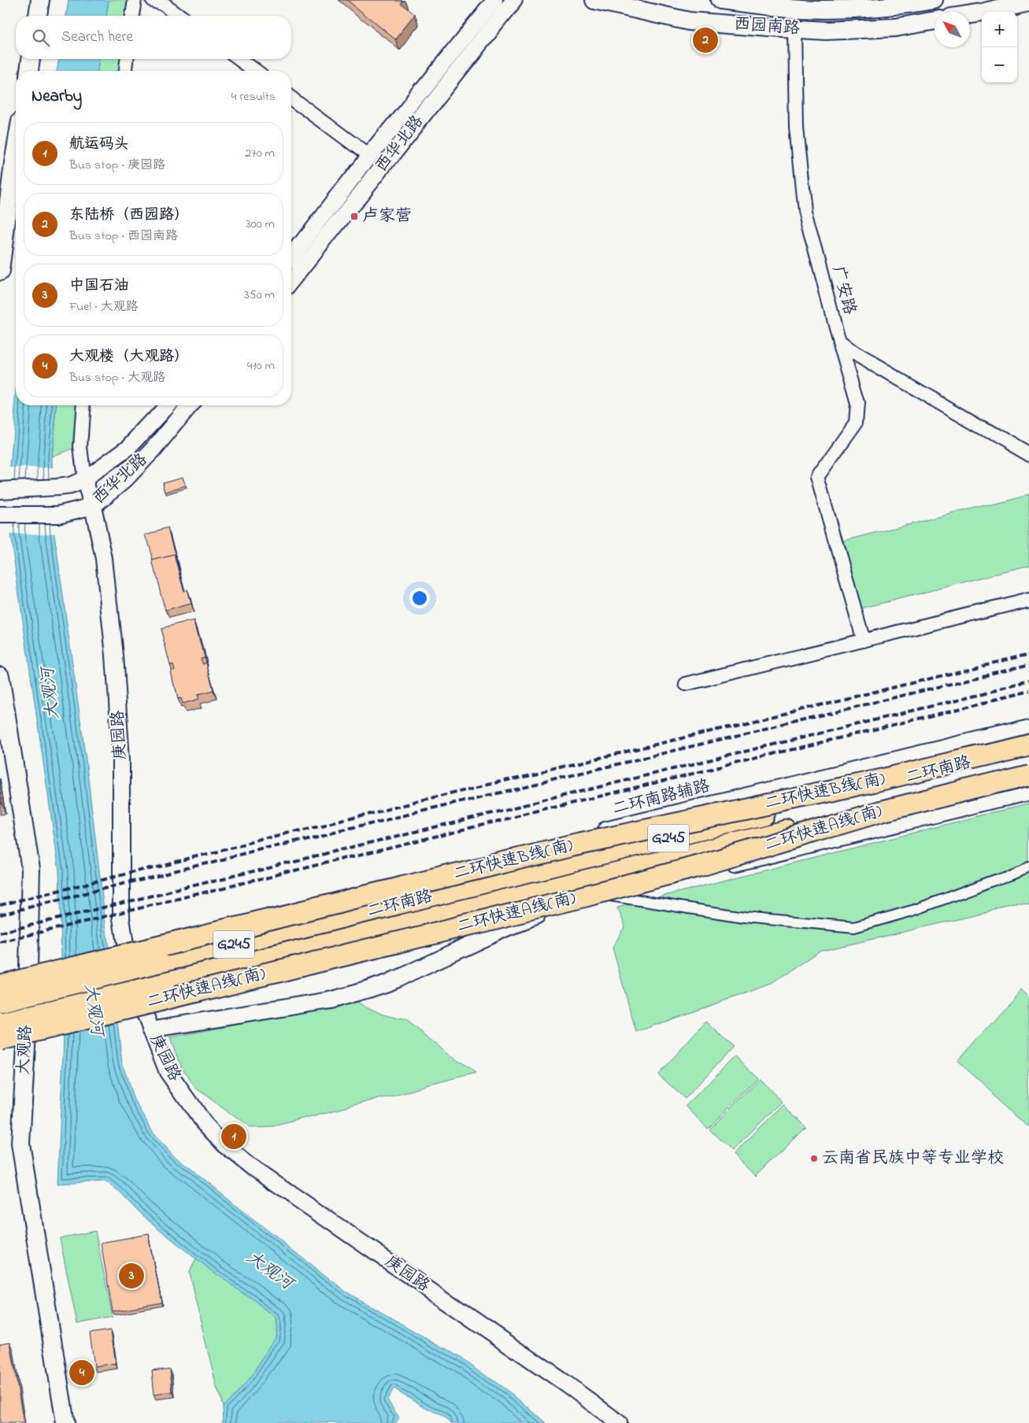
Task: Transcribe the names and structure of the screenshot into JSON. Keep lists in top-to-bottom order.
{
  "streets": {
    "highway": ["二环快速B线(南)", "二环快速A线(南)"],
    "main road": [
      "西园南路",
      "二环南路",
      "G245",
      "大观路"
    ],
    "street": [
      "西华北路",
      "广安路",
      "庚园路",
      "二环南路辅路"
    ]
  },
  "crossings": [
    ["西园南路", "广安路"],
    ["西华北路", "庚园路"],
    ["二环南路", "二环南路辅路"],
    ["二环南路", "二环快速A线(南)"]
  ],
  "water": ["大观河"],
  "places": {
    "transit": ["卢家营"],
    "other": ["云南省民族中等专业学校"]
  },
  "north": "top left",
  "page": {
    "map_buttons": ["+", "−"],
    "search": "Search here",
    "pins": [
      "2",
      "1",
      "3",
      "4"
    ],
    "heading": ["Nearby", "4 results"],
    "list": [
      {
        "mark": "1",
        "name": "航运码头",
        "note": "Bus stop · 庚园路",
        "value": "270 m"
      },
      {
        "mark": "2",
        "name": "东陆桥（西园路）",
        "note": "Bus stop · 西园南路",
        "value": "300 m"
      },
      {
        "mark": "3",
        "name": "中国石油",
        "note": "Fuel · 大观路",
        "value": "350 m"
      },
      {
        "mark": "4",
        "name": "大观楼（大观路）",
        "note": "Bus stop · 大观路",
        "value": "410 m"
      }
    ]
  }
}
